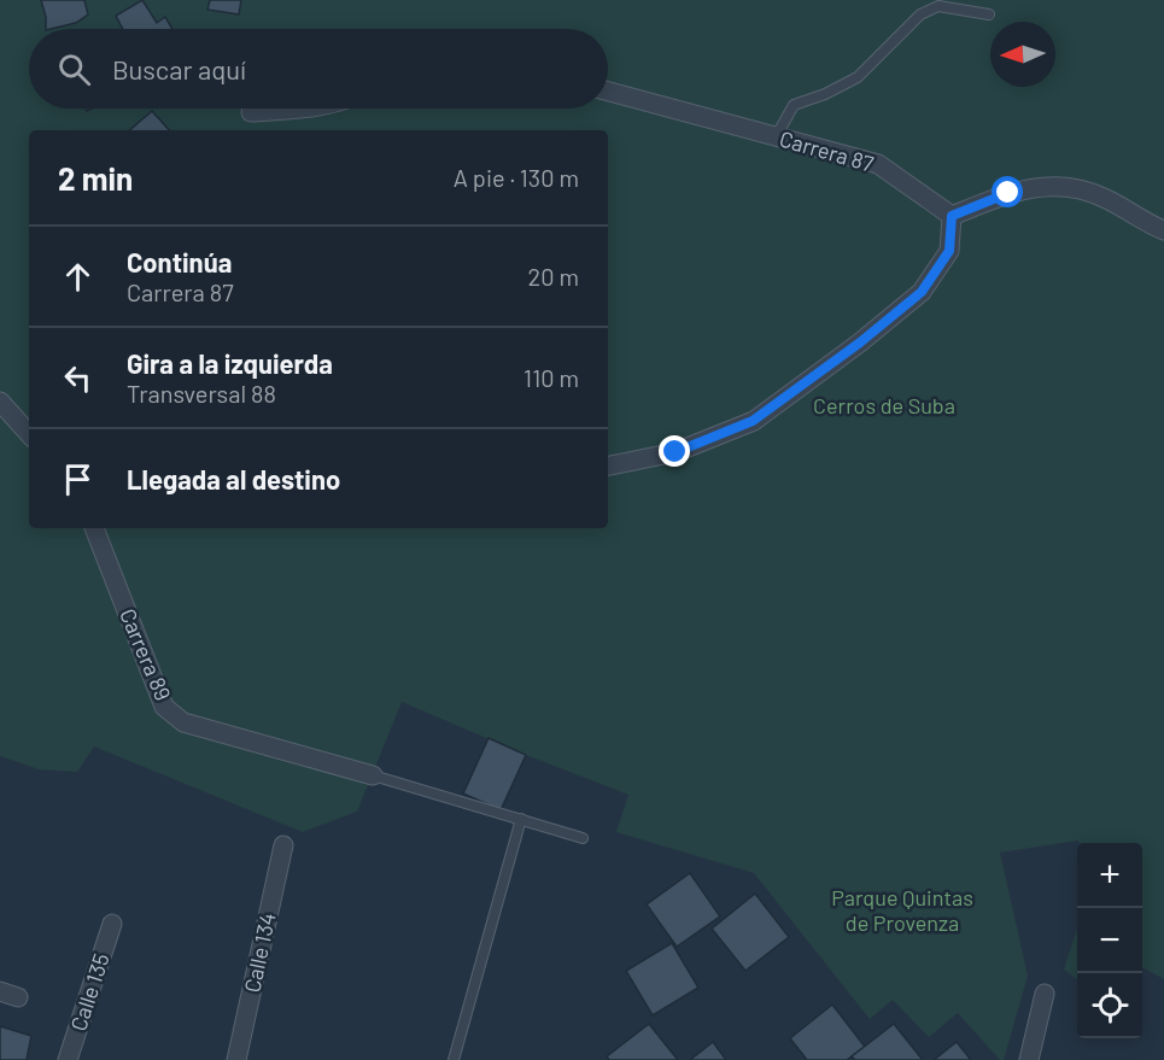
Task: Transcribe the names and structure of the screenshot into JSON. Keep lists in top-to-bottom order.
{
  "streets": {
    "street": [
      "Carrera 87",
      "Carrera 89",
      "Calle 134",
      "Calle 135"
    ]
  },
  "parks": ["Cerros de Suba", "Parque Quintas de Provenza"],
  "north": "left",
  "page": {
    "search": "Buscar aquí",
    "heading": ["2 min", "A pie · 130 m"],
    "list": [
      ["Continúa", "Carrera 87", "20 m"],
      ["Gira a la izquierda", "Transversal 88", "110 m"],
      "Llegada al destino"
    ],
    "map_buttons": ["+", "−"]
  }
}
